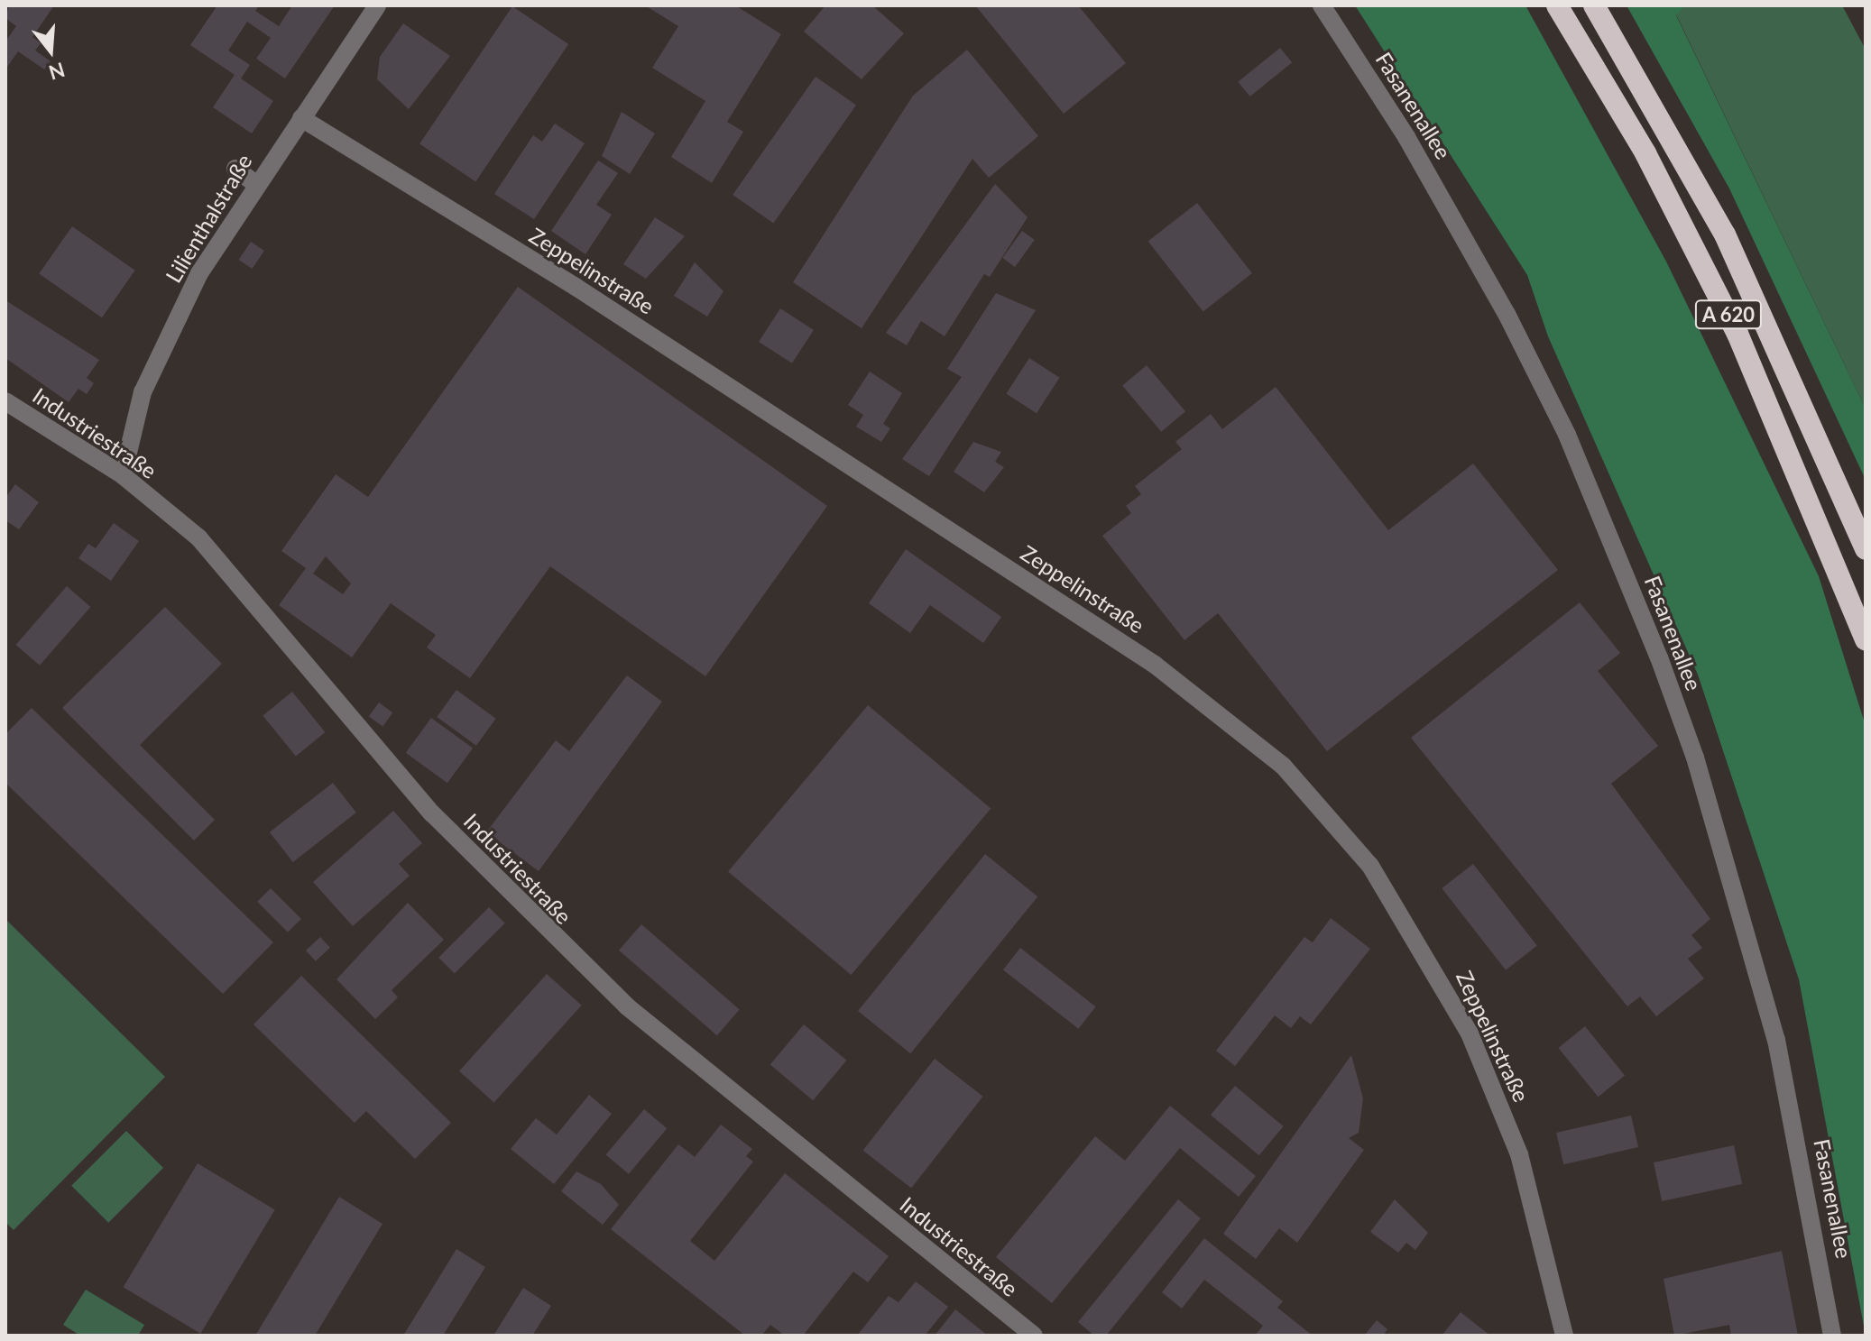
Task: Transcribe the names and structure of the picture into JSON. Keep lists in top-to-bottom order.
{
  "streets": {
    "highway": ["A 620"],
    "street": [
      "Fasanenallee",
      "Lilienthalstraße",
      "Zeppelinstraße",
      "Industriestraße"
    ]
  },
  "crossings": [
    ["Lilienthalstraße", "Zeppelinstraße"],
    ["Lilienthalstraße", "Industriestraße"]
  ],
  "north": "bottom"
}
